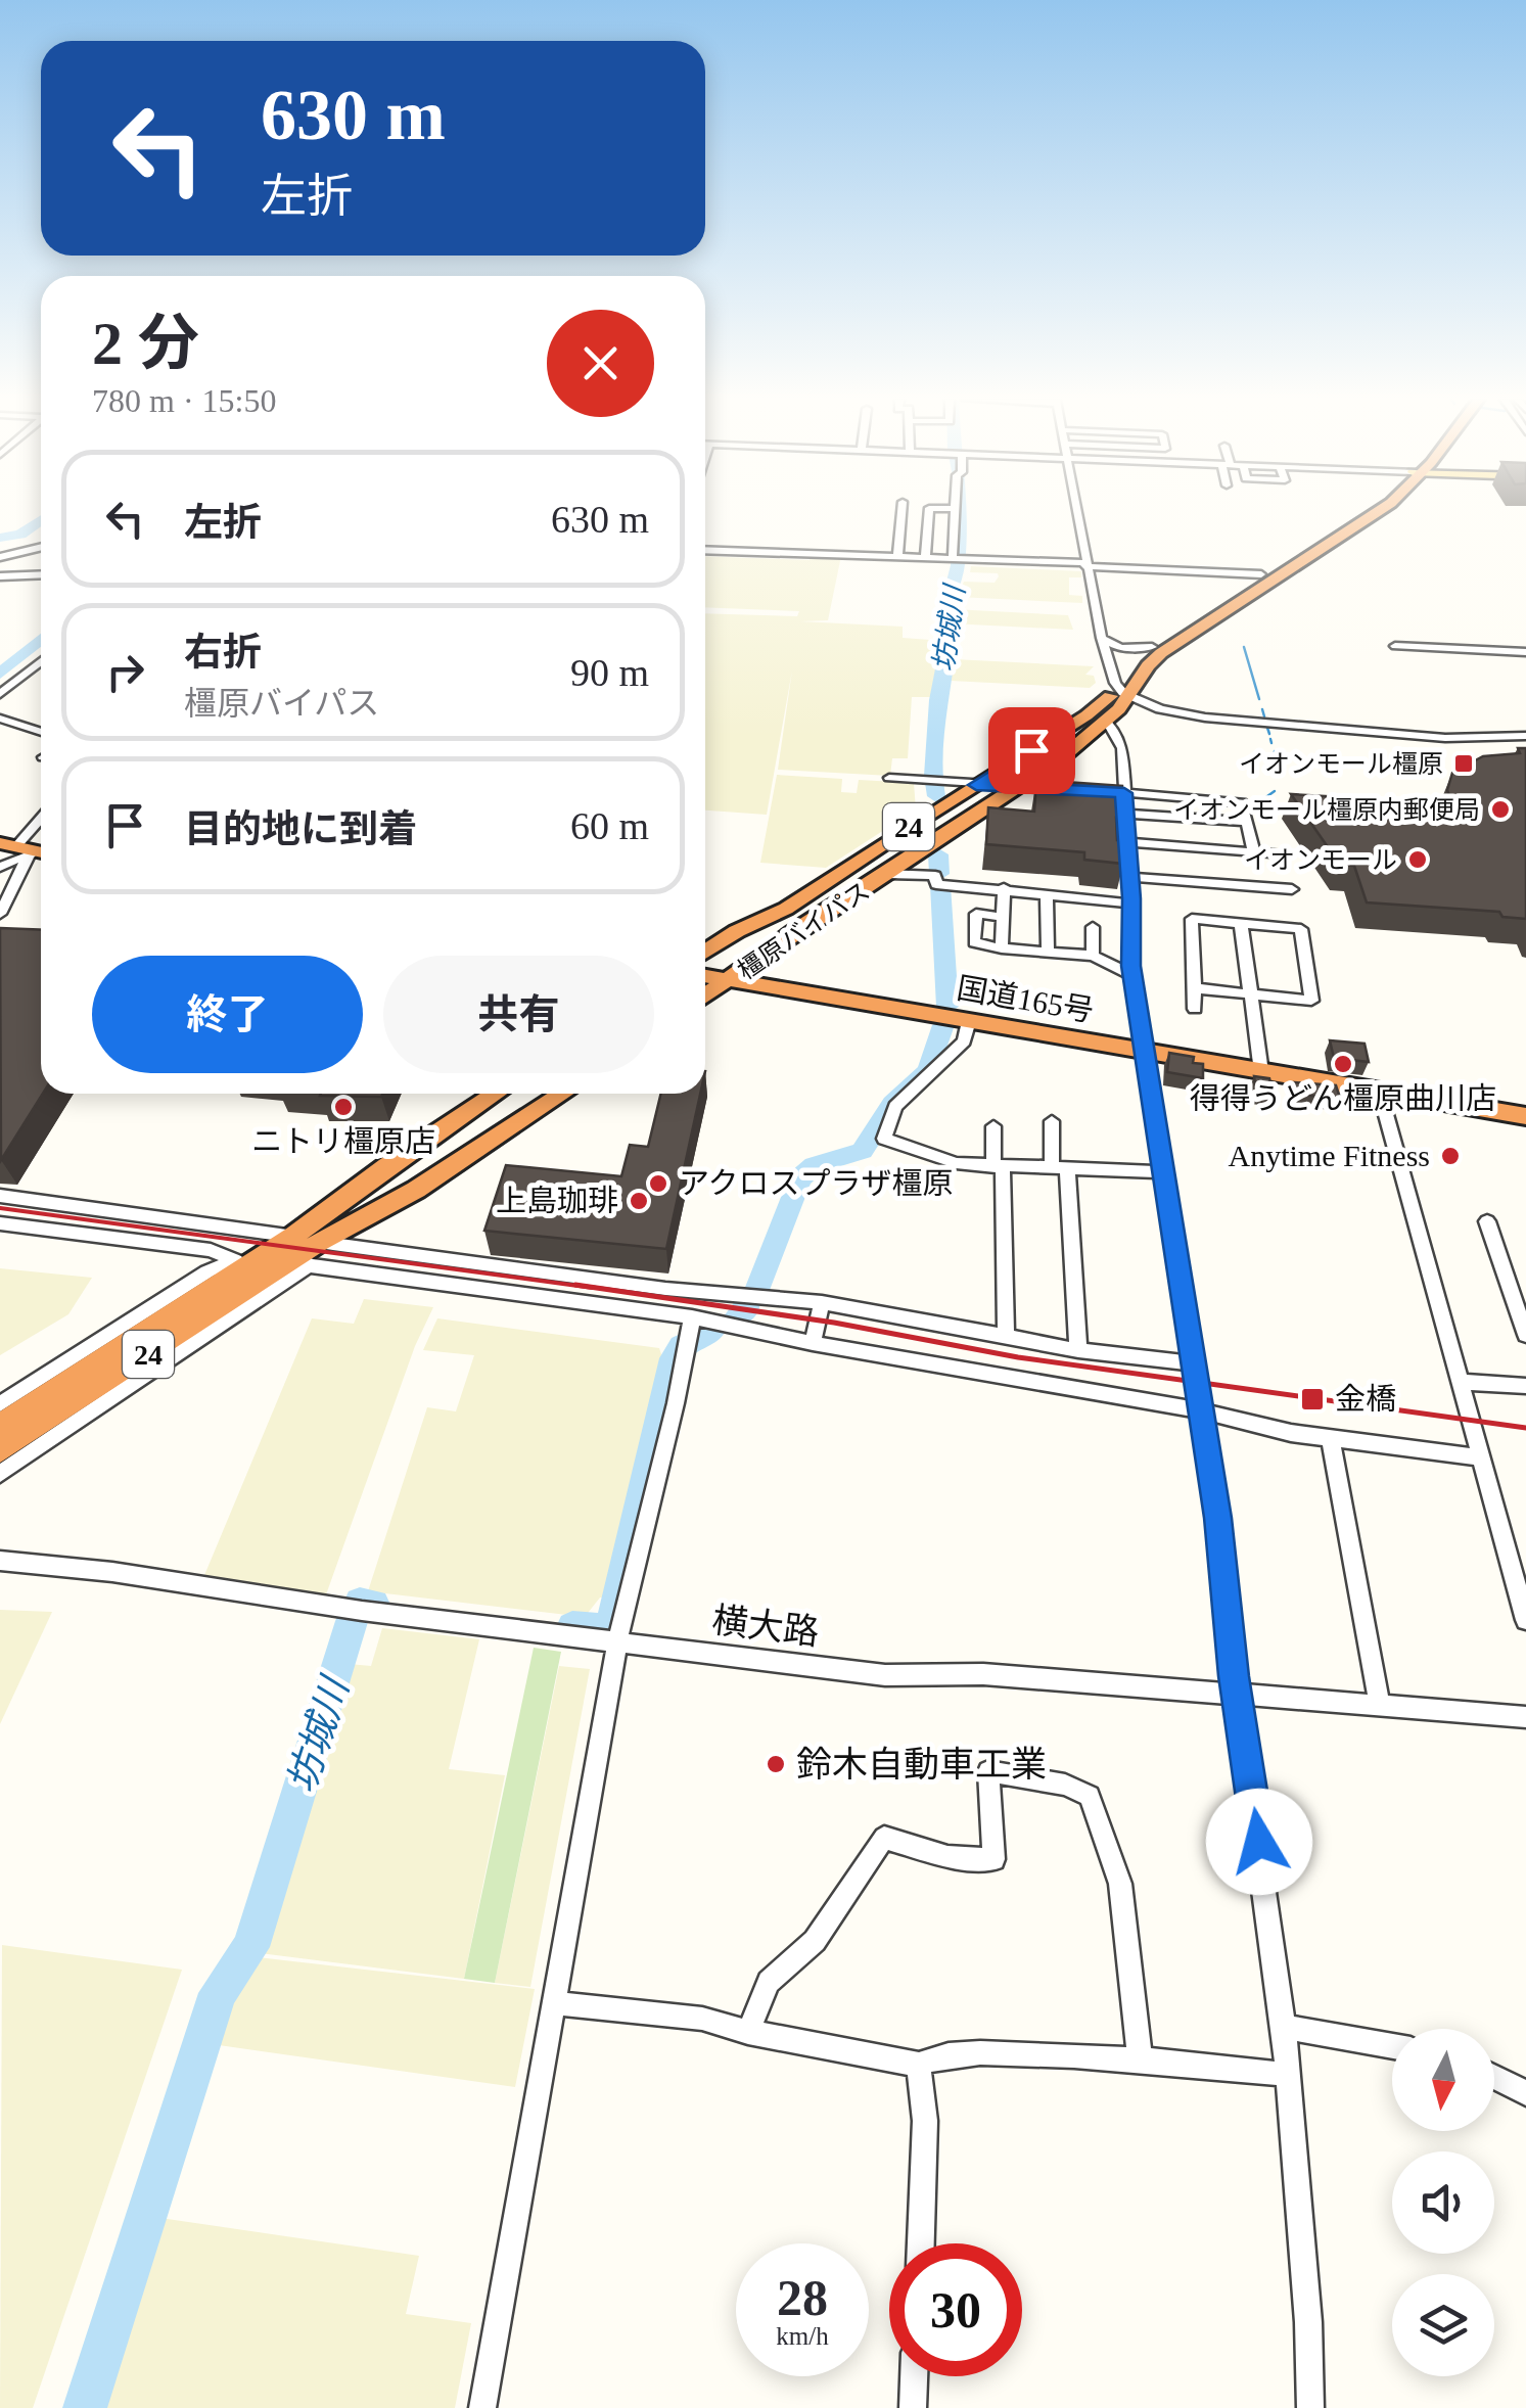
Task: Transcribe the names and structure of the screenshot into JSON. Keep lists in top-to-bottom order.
{
  "streets": {
    "highway": ["24", "橿原バイパス", "国道165号"],
    "street": ["横大路"]
  },
  "crossings": [
    ["橿原バイパス", "国道165号"]
  ],
  "water": ["坊城川"],
  "places": {
    "transit": ["イオンモール橿原", "金橋"],
    "other": [
      "イオンモール橿原内郵便局",
      "イオンモール",
      "得得うどん橿原曲川店",
      "ニトリ橿原店",
      "Anytime Fitness",
      "アクロスプラザ橿原",
      "上島珈琲",
      "鈴木自動車工業"
    ]
  },
  "north": "bottom",
  "page": {
    "turn": ["630 m", "左折"],
    "heading": ["2 分", "780 m · 15:50"],
    "list": [
      {
        "name": "左折",
        "value": "630 m"
      },
      {
        "name": "右折",
        "note": "橿原バイパス",
        "value": "90 m"
      },
      {
        "name": "目的地に到着",
        "value": "60 m"
      }
    ],
    "buttons": ["終了", "共有"],
    "speed": "28 km/h",
    "limit": "30"
  }
}
